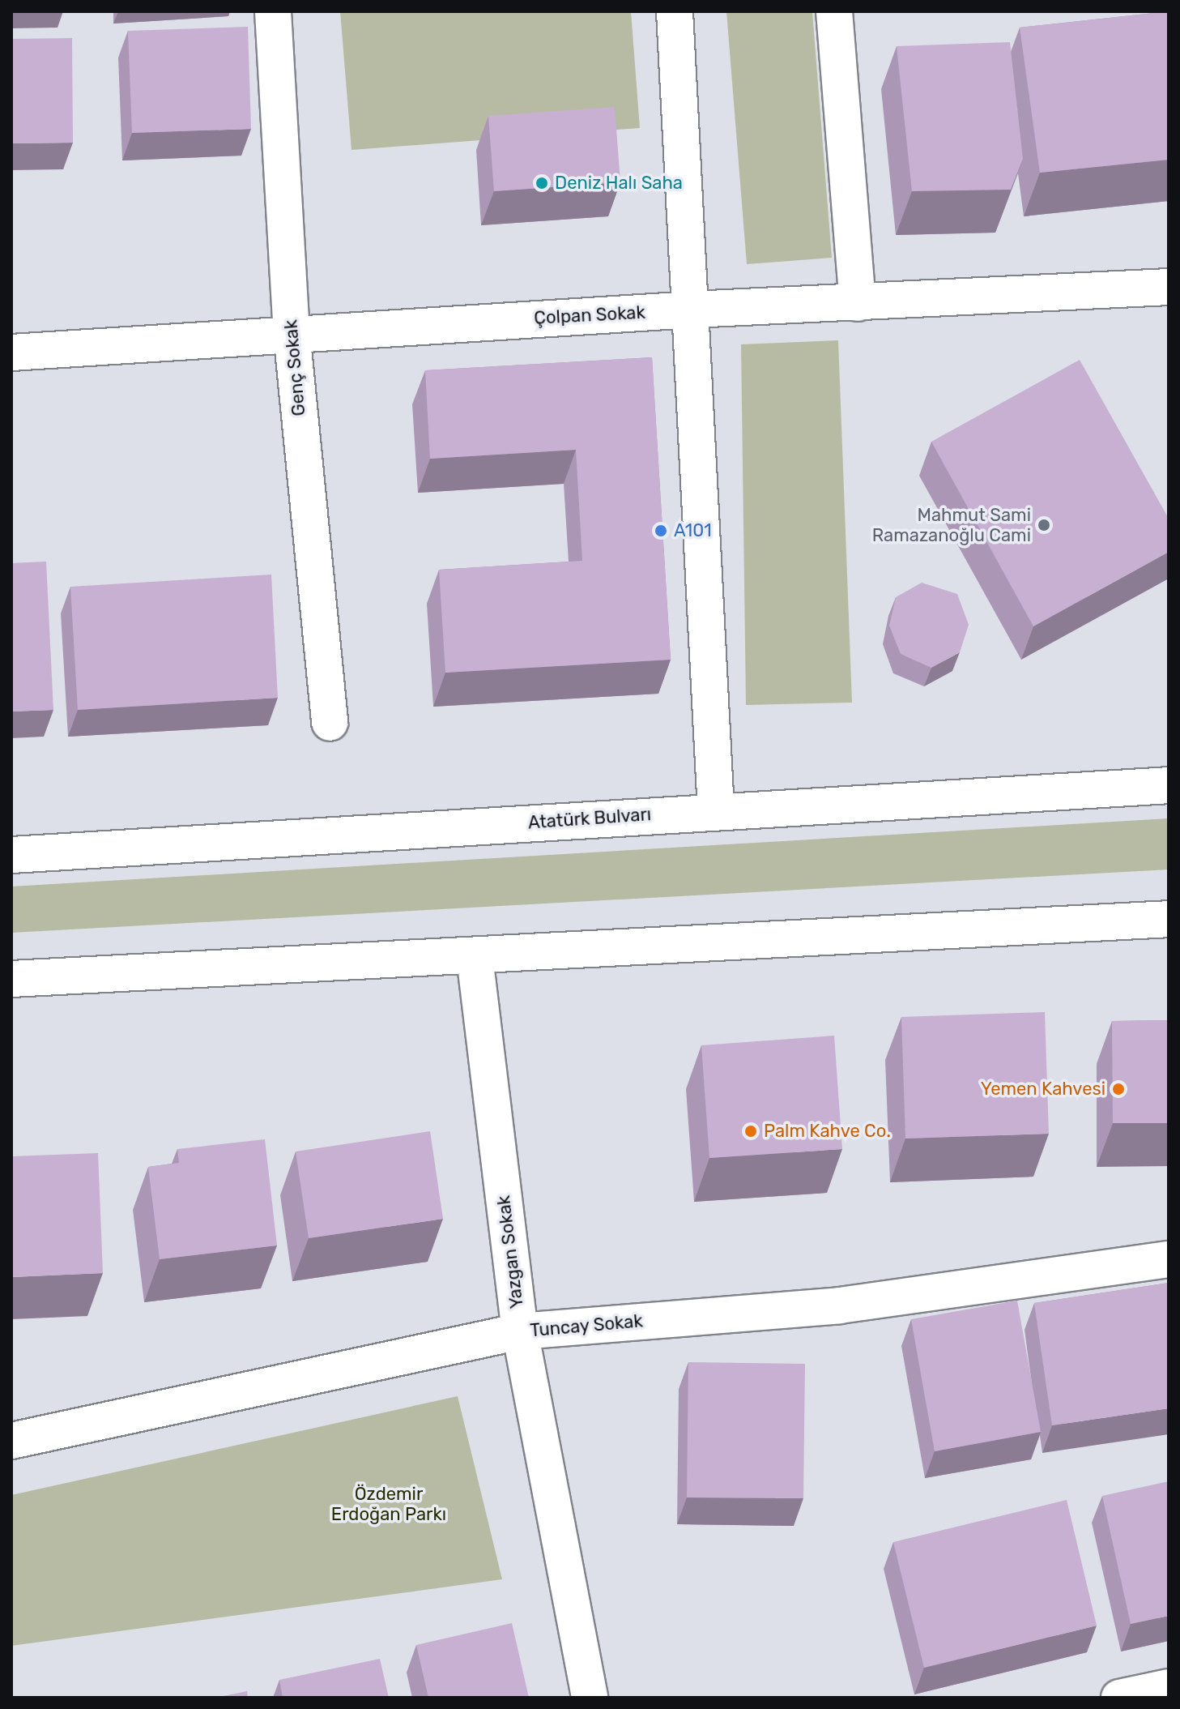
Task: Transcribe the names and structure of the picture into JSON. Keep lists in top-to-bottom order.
{
  "streets": {
    "street": [
      "Çolpan Sokak",
      "Genç Sokak",
      "Atatürk Bulvarı",
      "Yazgan Sokak",
      "Tuncay Sokak"
    ]
  },
  "crossings": [
    ["Çolpan Sokak", "Genç Sokak"],
    ["Yazgan Sokak", "Tuncay Sokak"]
  ],
  "parks": ["Özdemir Erdoğan Parkı"],
  "places": [
    "Deniz Halı Saha",
    "Mahmut Sami Ramazanoğlu Cami",
    "A101",
    "Yemen Kahvesi",
    "Palm Kahve Co."
  ]
}
